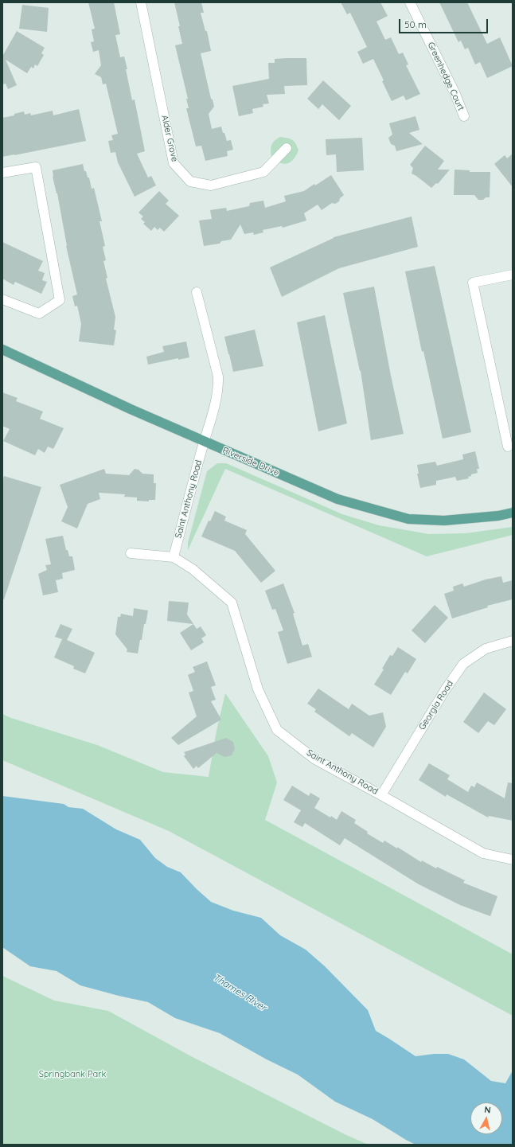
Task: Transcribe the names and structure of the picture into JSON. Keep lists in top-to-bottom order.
{
  "streets": {
    "main road": ["Riverside Drive"],
    "street": [
      "Greenhedge Court",
      "Alder Grove",
      "Saint Anthony Road",
      "Georgia Road"
    ]
  },
  "crossings": [
    ["Riverside Drive", "Saint Anthony Road"],
    ["Saint Anthony Road", "Georgia Road"]
  ],
  "water": ["Thames River"],
  "parks": ["Springbank Park"],
  "scale_bar": "50 m",
  "north": "top"
}
